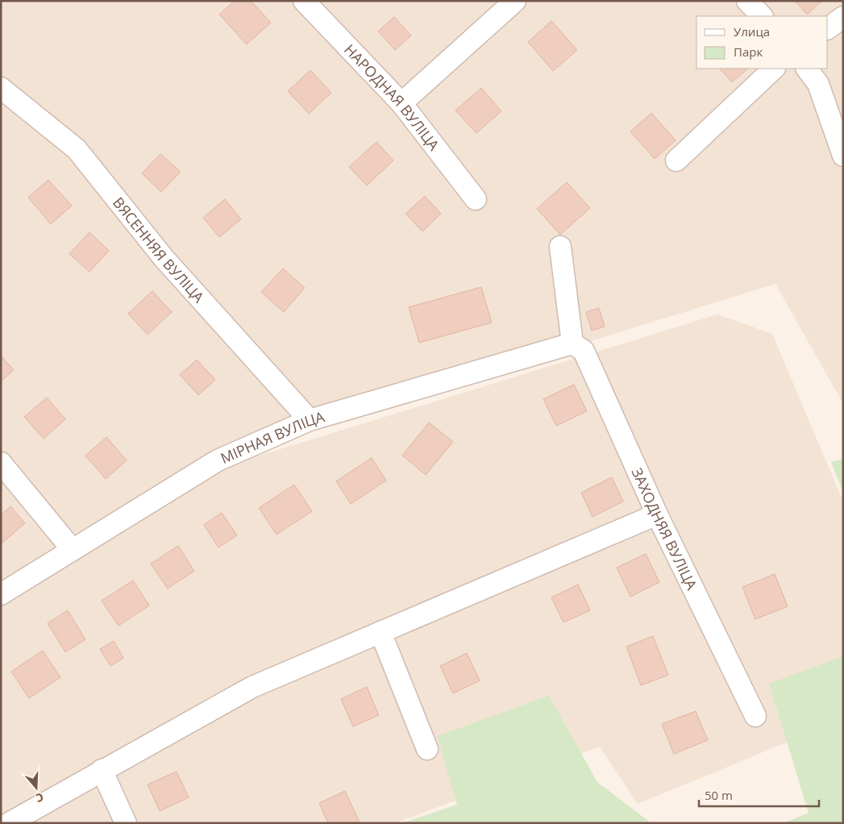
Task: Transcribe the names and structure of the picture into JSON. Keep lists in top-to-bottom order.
{
  "streets": {
    "street": [
      "НАРОДНАЯ ВУЛІЦА",
      "ВЯСЕННЯЯ ВУЛІЦА",
      "МІРНАЯ ВУЛІЦА",
      "ЗАХОДНЯЯ ВУЛІЦА"
    ]
  },
  "crossings": [
    ["ВЯСЕННЯЯ ВУЛІЦА", "МІРНАЯ ВУЛІЦА"],
    ["МІРНАЯ ВУЛІЦА", "ЗАХОДНЯЯ ВУЛІЦА"]
  ],
  "legend": ["Улица", "Парк"],
  "scale_bar": "50 m",
  "north": "bottom"
}
